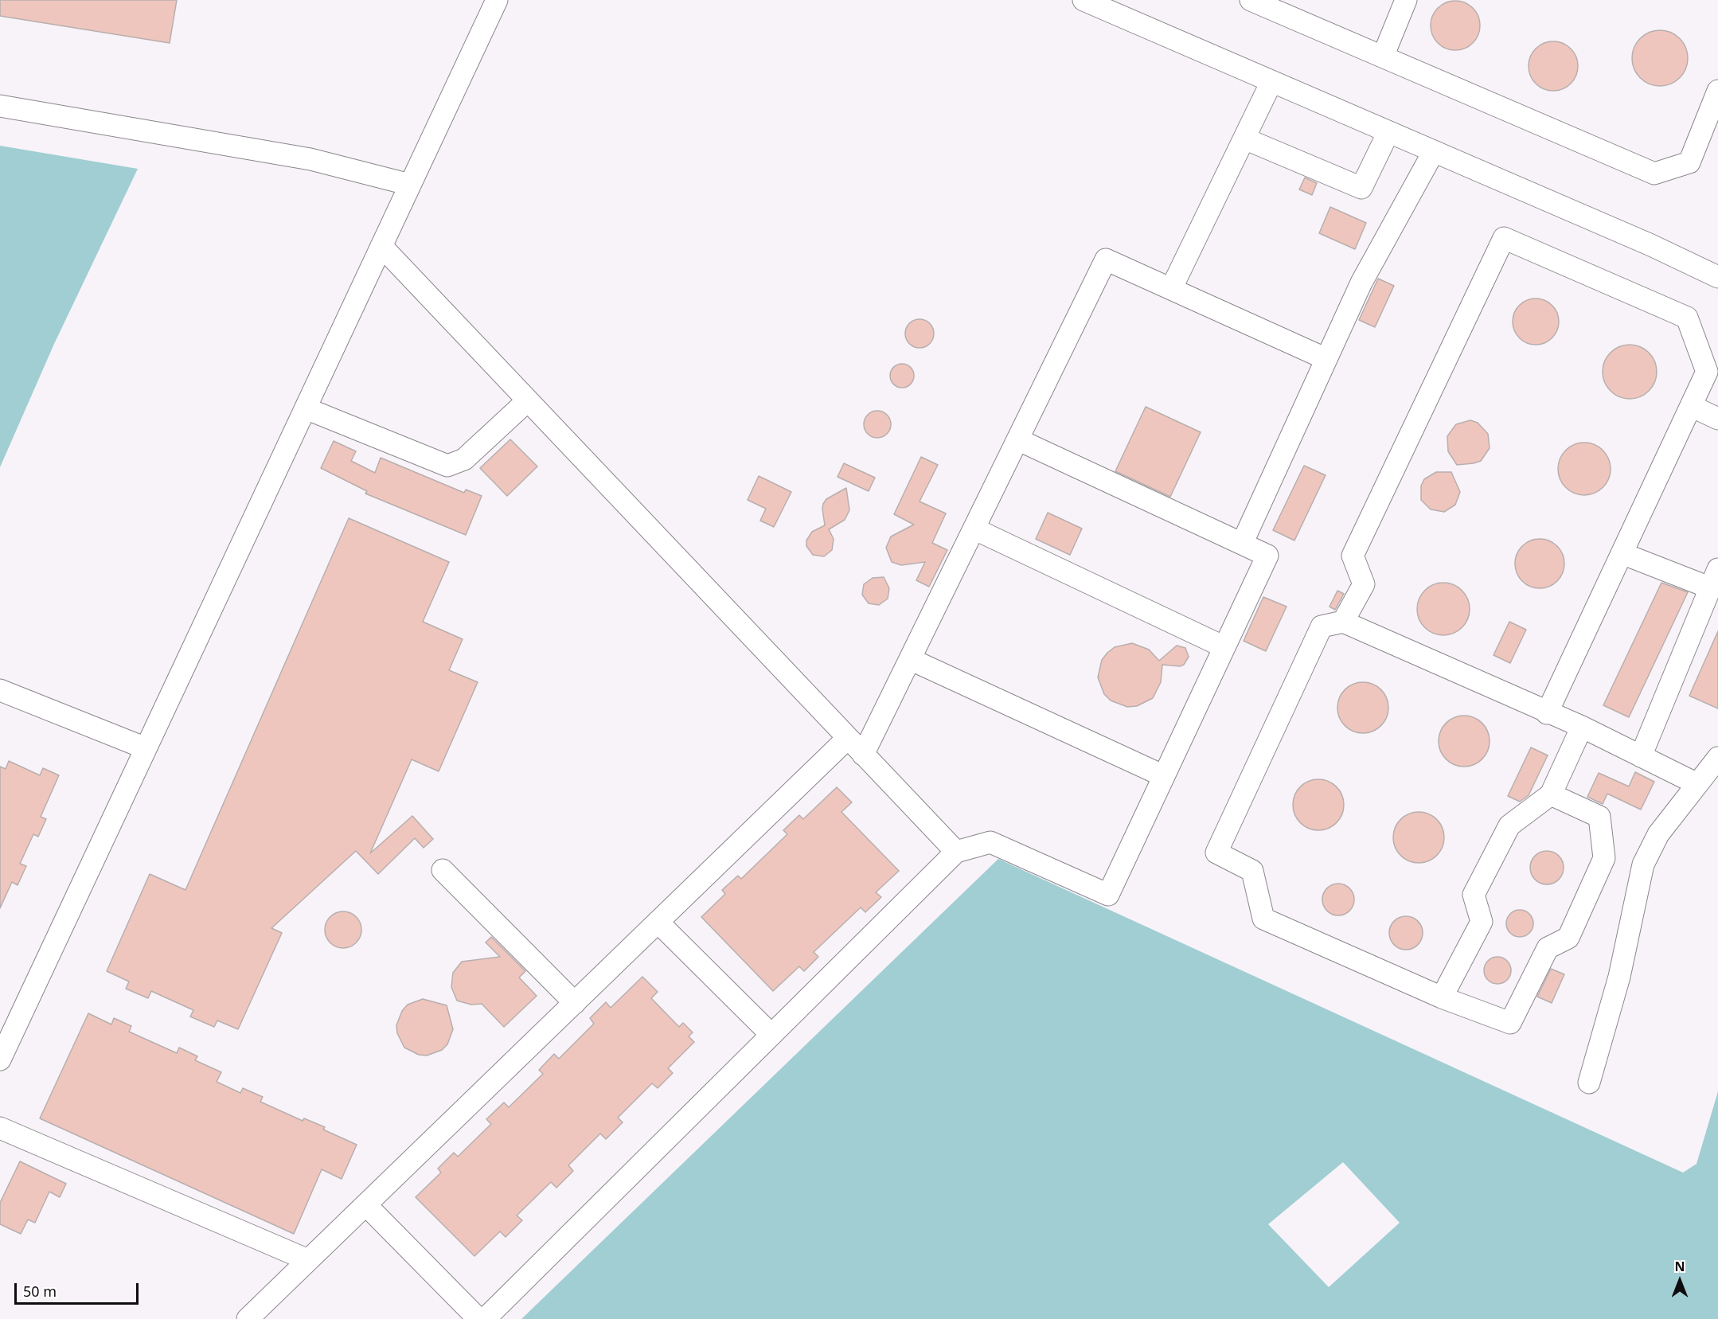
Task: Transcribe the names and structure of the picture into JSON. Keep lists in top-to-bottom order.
{
  "scale_bar": "50 m",
  "north": "top"
}
